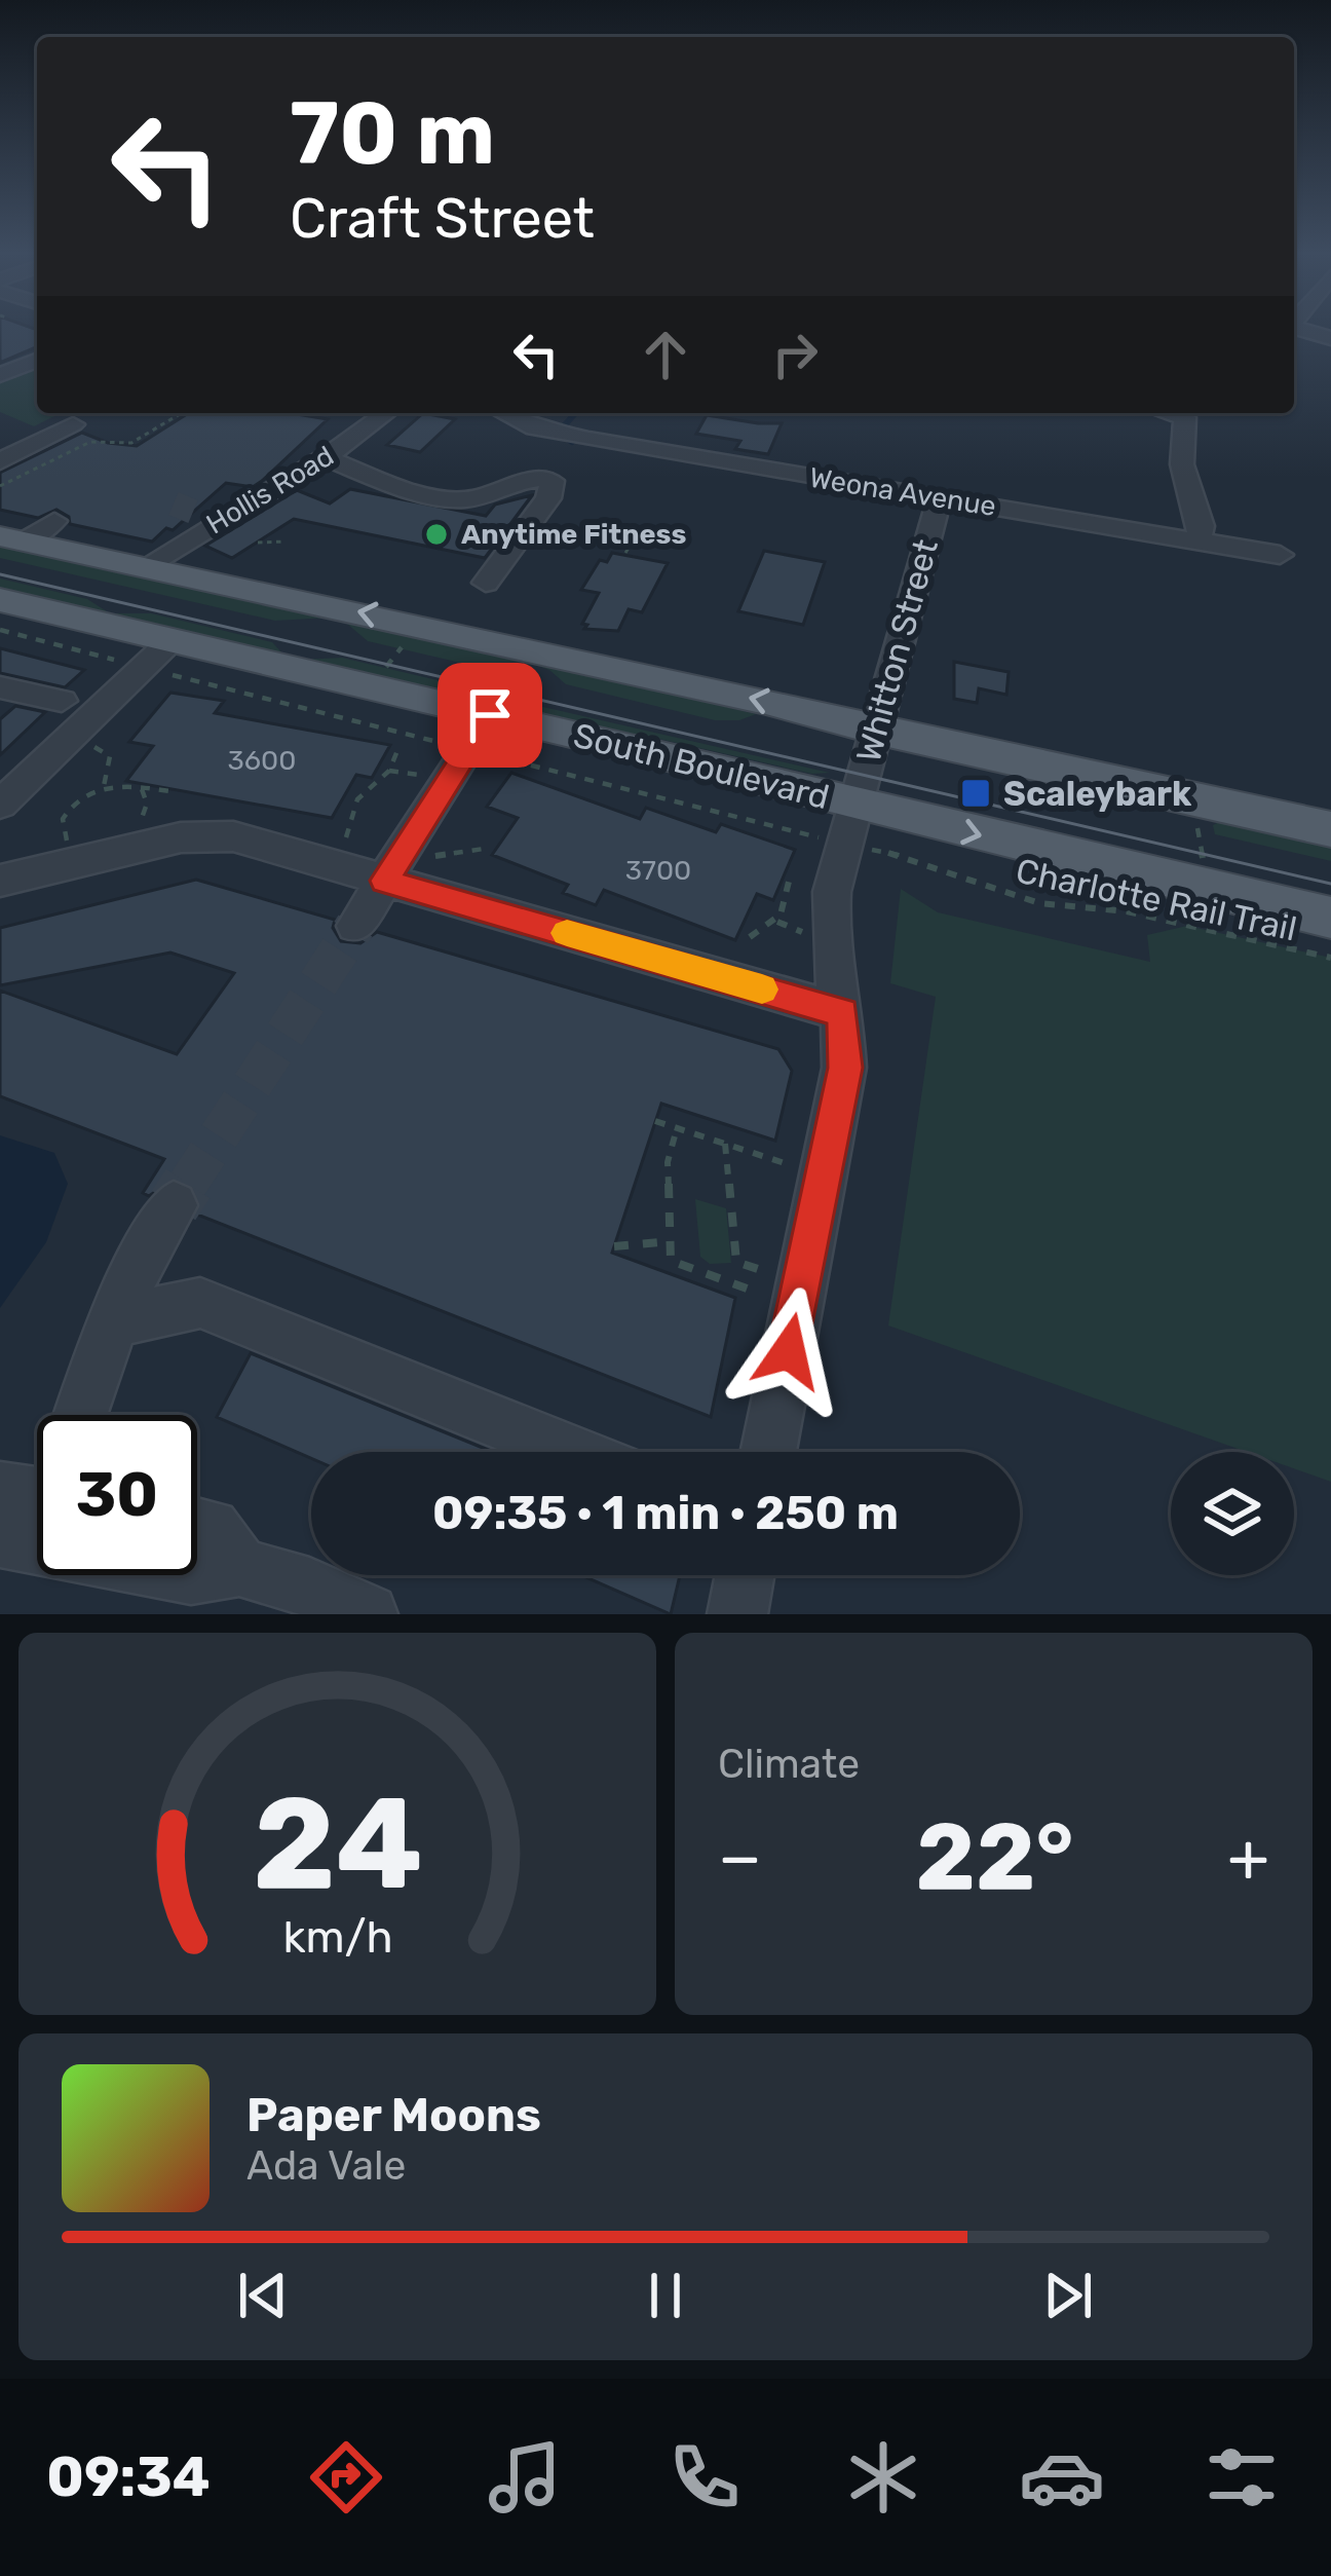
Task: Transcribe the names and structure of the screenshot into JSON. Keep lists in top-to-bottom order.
{
  "streets": {
    "main road": ["South Boulevard"],
    "street": ["Hollis Road", "Weona Avenue", "Whitton Street"],
    "path": ["Charlotte Rail Trail"]
  },
  "crossings": [
    ["Weona Avenue", "Whitton Street"],
    ["Whitton Street", "South Boulevard"]
  ],
  "places": {
    "other": ["Anytime Fitness"],
    "transit": ["Scaleybark"]
  },
  "house_numbers": ["3600", "3700"],
  "page": {
    "turn": ["70 m", "Craft Street"],
    "limit": "30",
    "trip": "09:35 · 1 min · 250 m",
    "tile": "Climate",
    "heat": ["−", "22°", "+"],
    "song": ["Paper Moons", "Ada Vale"],
    "tabs": "09:34",
    "gauge": ["24", "km/h"]
  }
}
